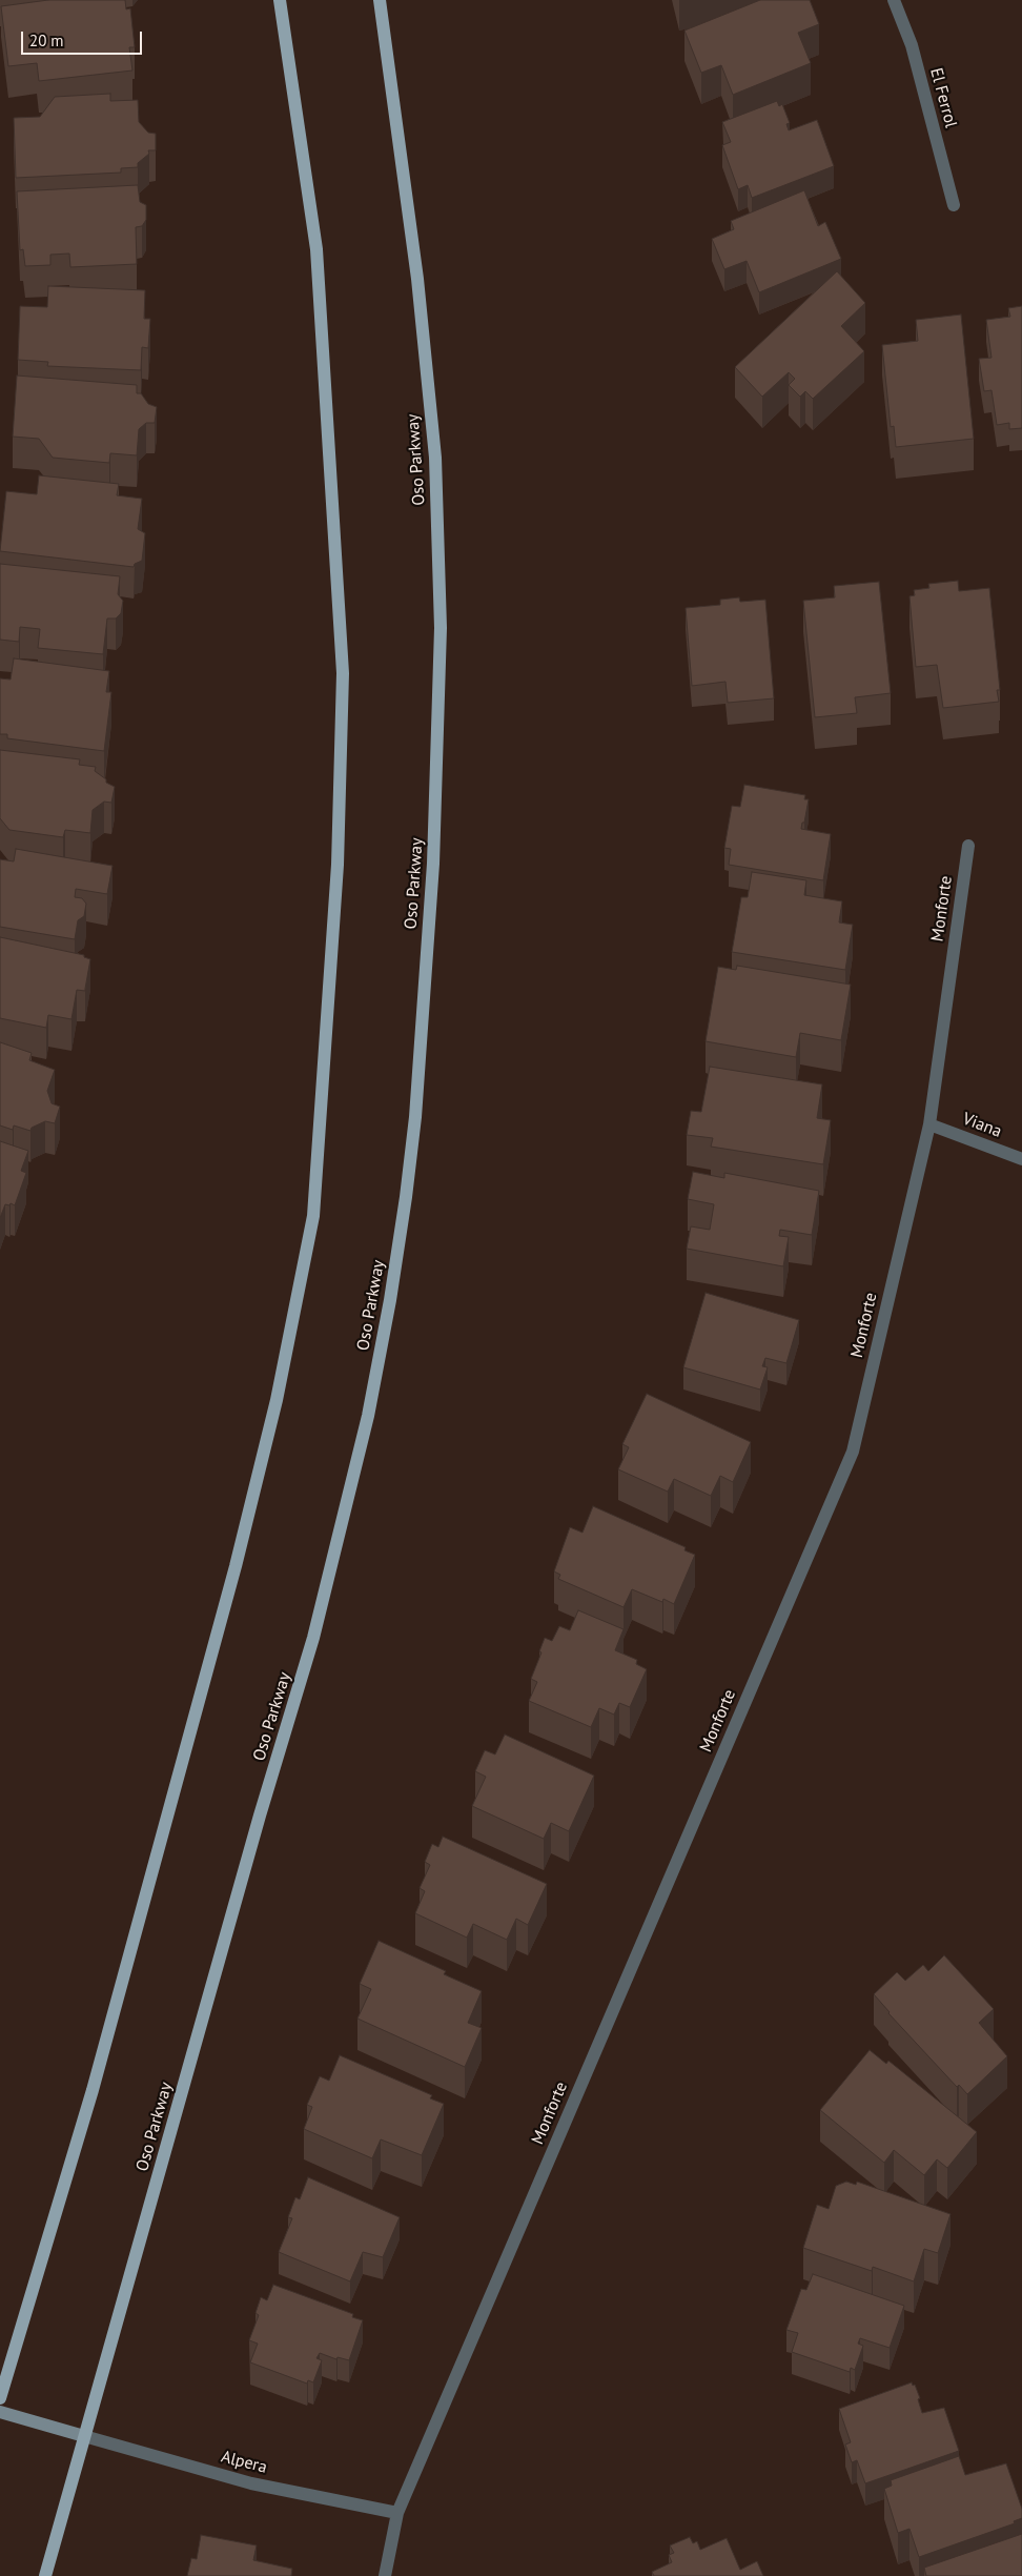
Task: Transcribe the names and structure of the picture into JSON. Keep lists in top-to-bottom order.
{
  "streets": {
    "main road": ["Oso Parkway"],
    "street": [
      "El Ferrol",
      "Monforte",
      "Viana",
      "Alpera"
    ]
  },
  "crossings": [
    ["Oso Parkway", "Alpera"],
    ["Monforte", "Viana"],
    ["Monforte", "Alpera"]
  ],
  "scale_bar": "20 m"
}
